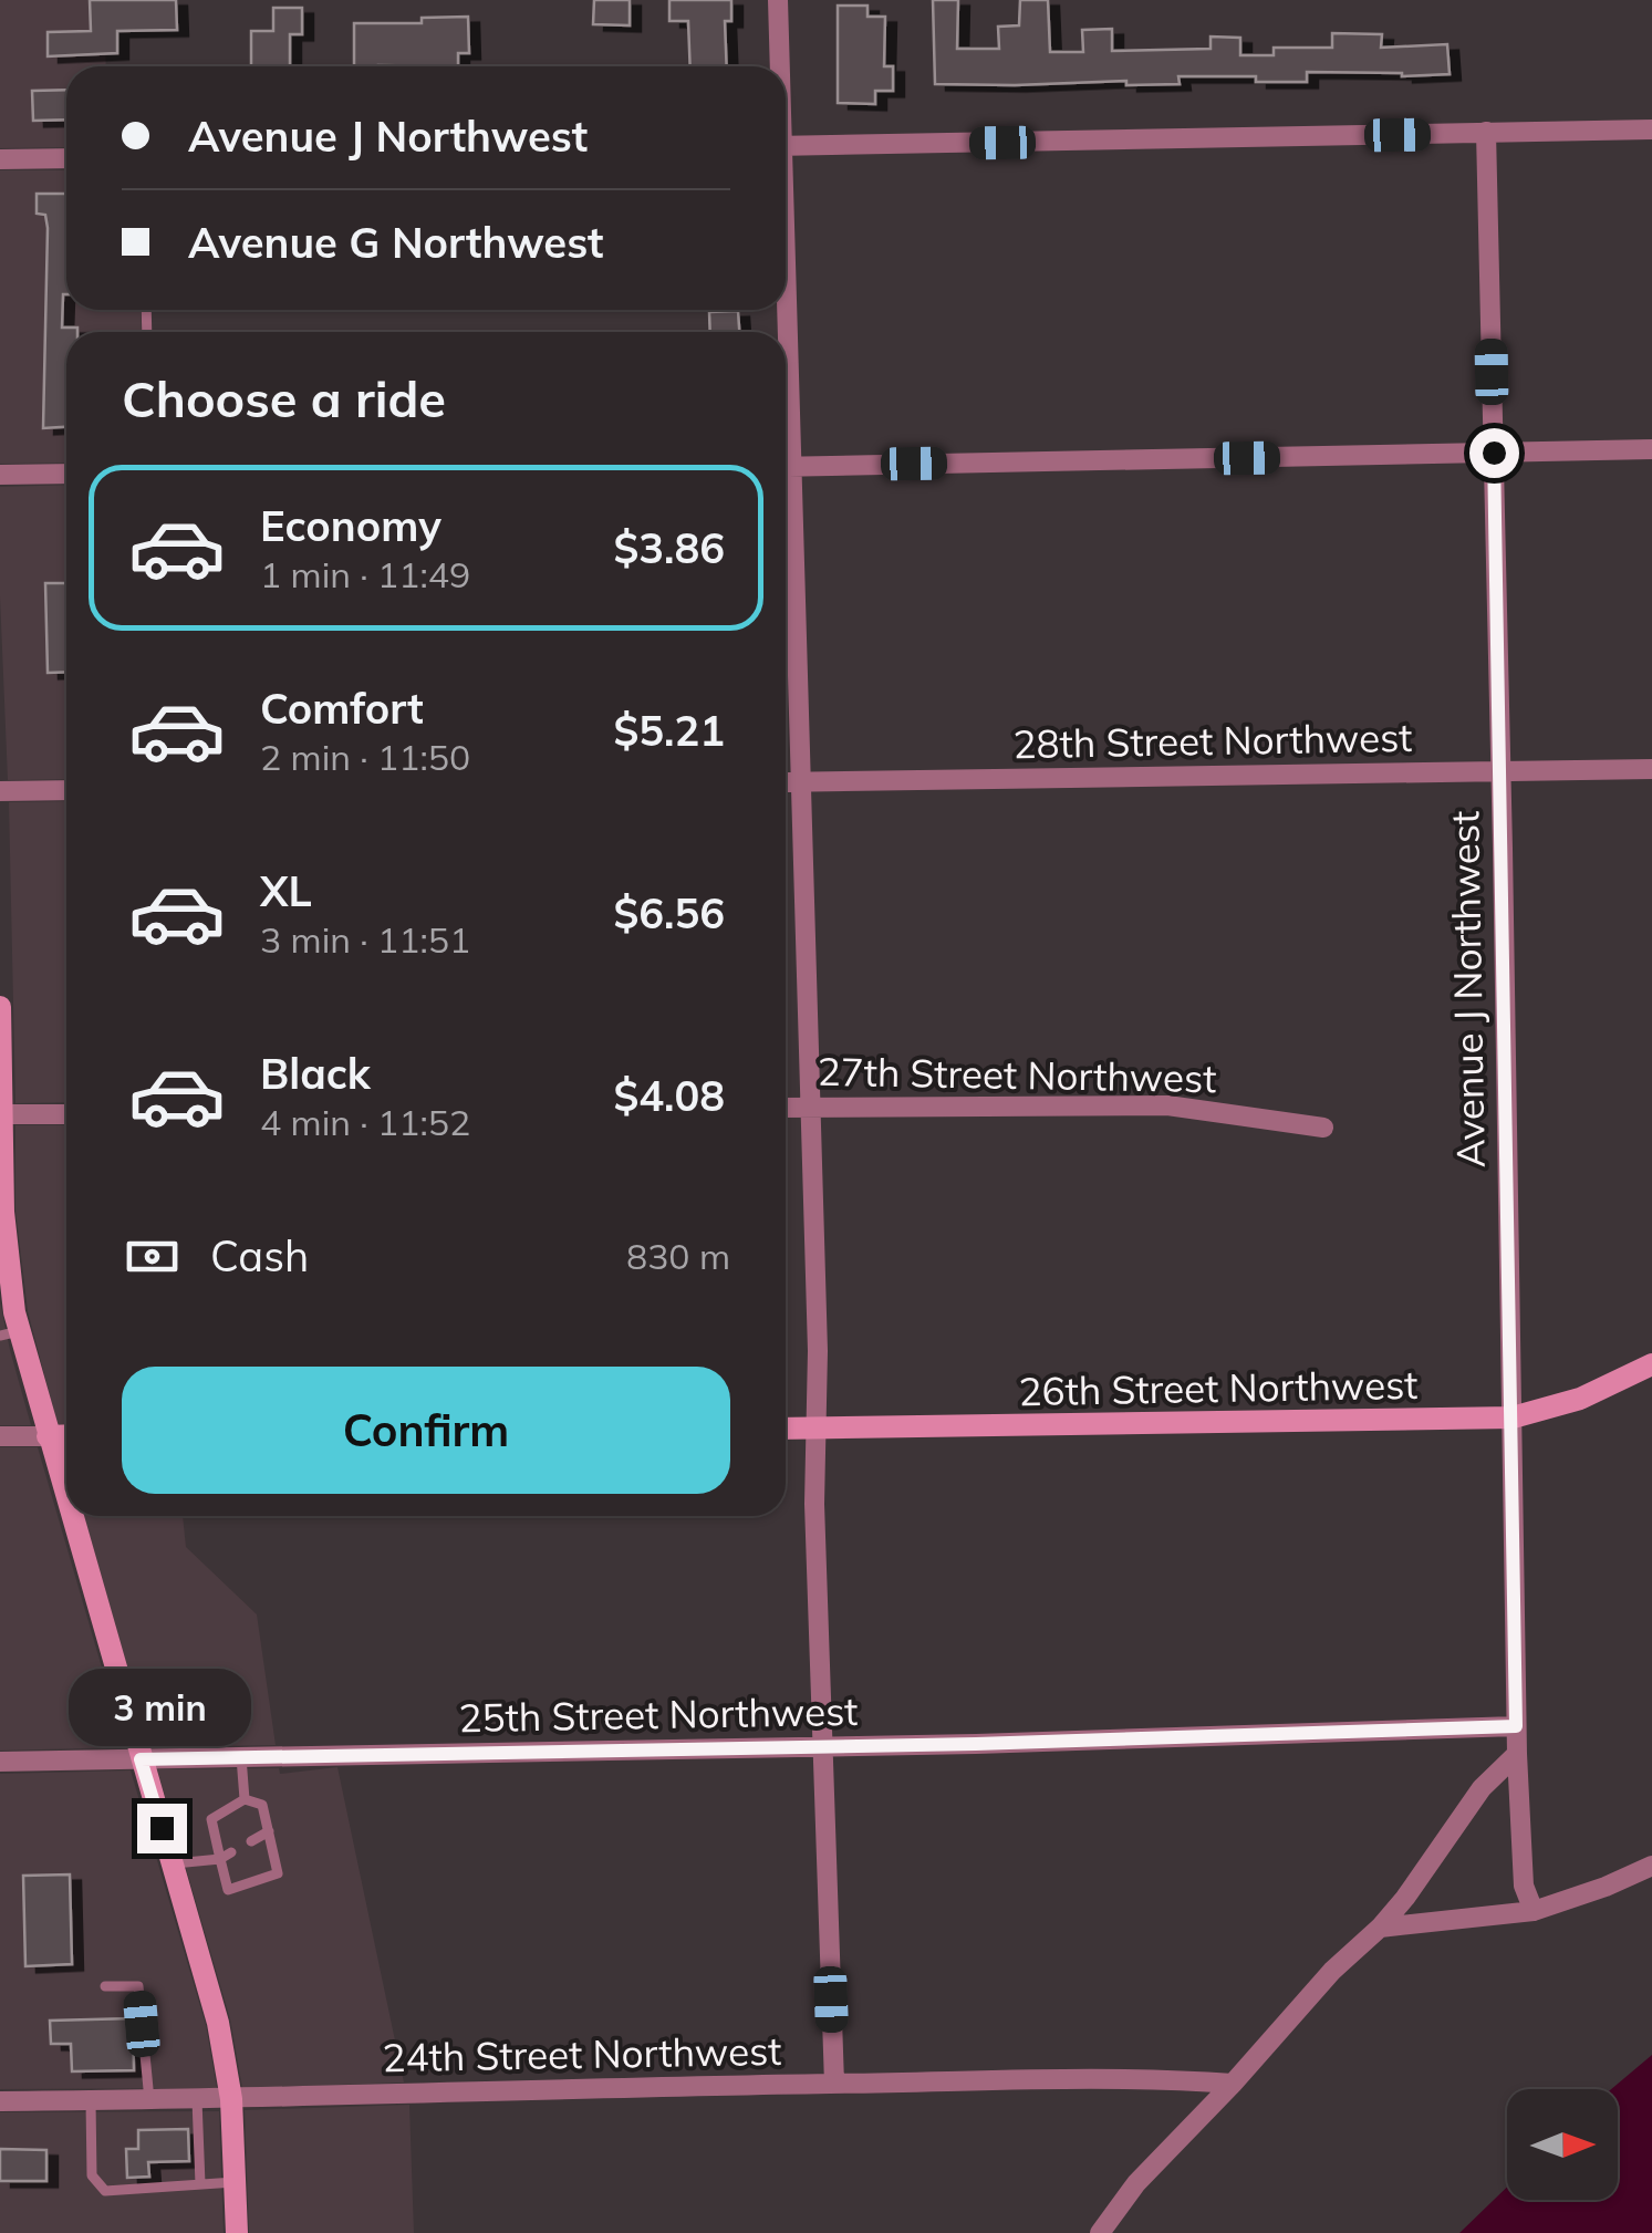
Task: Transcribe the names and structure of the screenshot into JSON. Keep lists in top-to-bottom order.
{
  "streets": {
    "main road": ["26th Street Northwest"],
    "street": [
      "28th Street Northwest",
      "Avenue J Northwest",
      "27th Street Northwest",
      "25th Street Northwest",
      "24th Street Northwest"
    ]
  },
  "crossings": [
    ["28th Street Northwest", "Avenue J Northwest"],
    ["Avenue J Northwest", "26th Street Northwest"],
    ["Avenue J Northwest", "25th Street Northwest"]
  ],
  "north": "right",
  "page": {
    "banner": ["Avenue J Northwest", "Avenue G Northwest"],
    "heading": "Choose a ride",
    "list": [
      {
        "name": "Economy",
        "note": "1 min · 11:49",
        "value": "$3.86"
      },
      {
        "name": "Comfort",
        "note": "2 min · 11:50",
        "value": "$5.21"
      },
      {
        "name": "XL",
        "note": "3 min · 11:51",
        "value": "$6.56"
      },
      {
        "name": "Black",
        "note": "4 min · 11:52",
        "value": "$4.08"
      }
    ],
    "pay": ["Cash", "830 m"],
    "buttons": "Confirm",
    "bubble": "3 min"
  }
}
